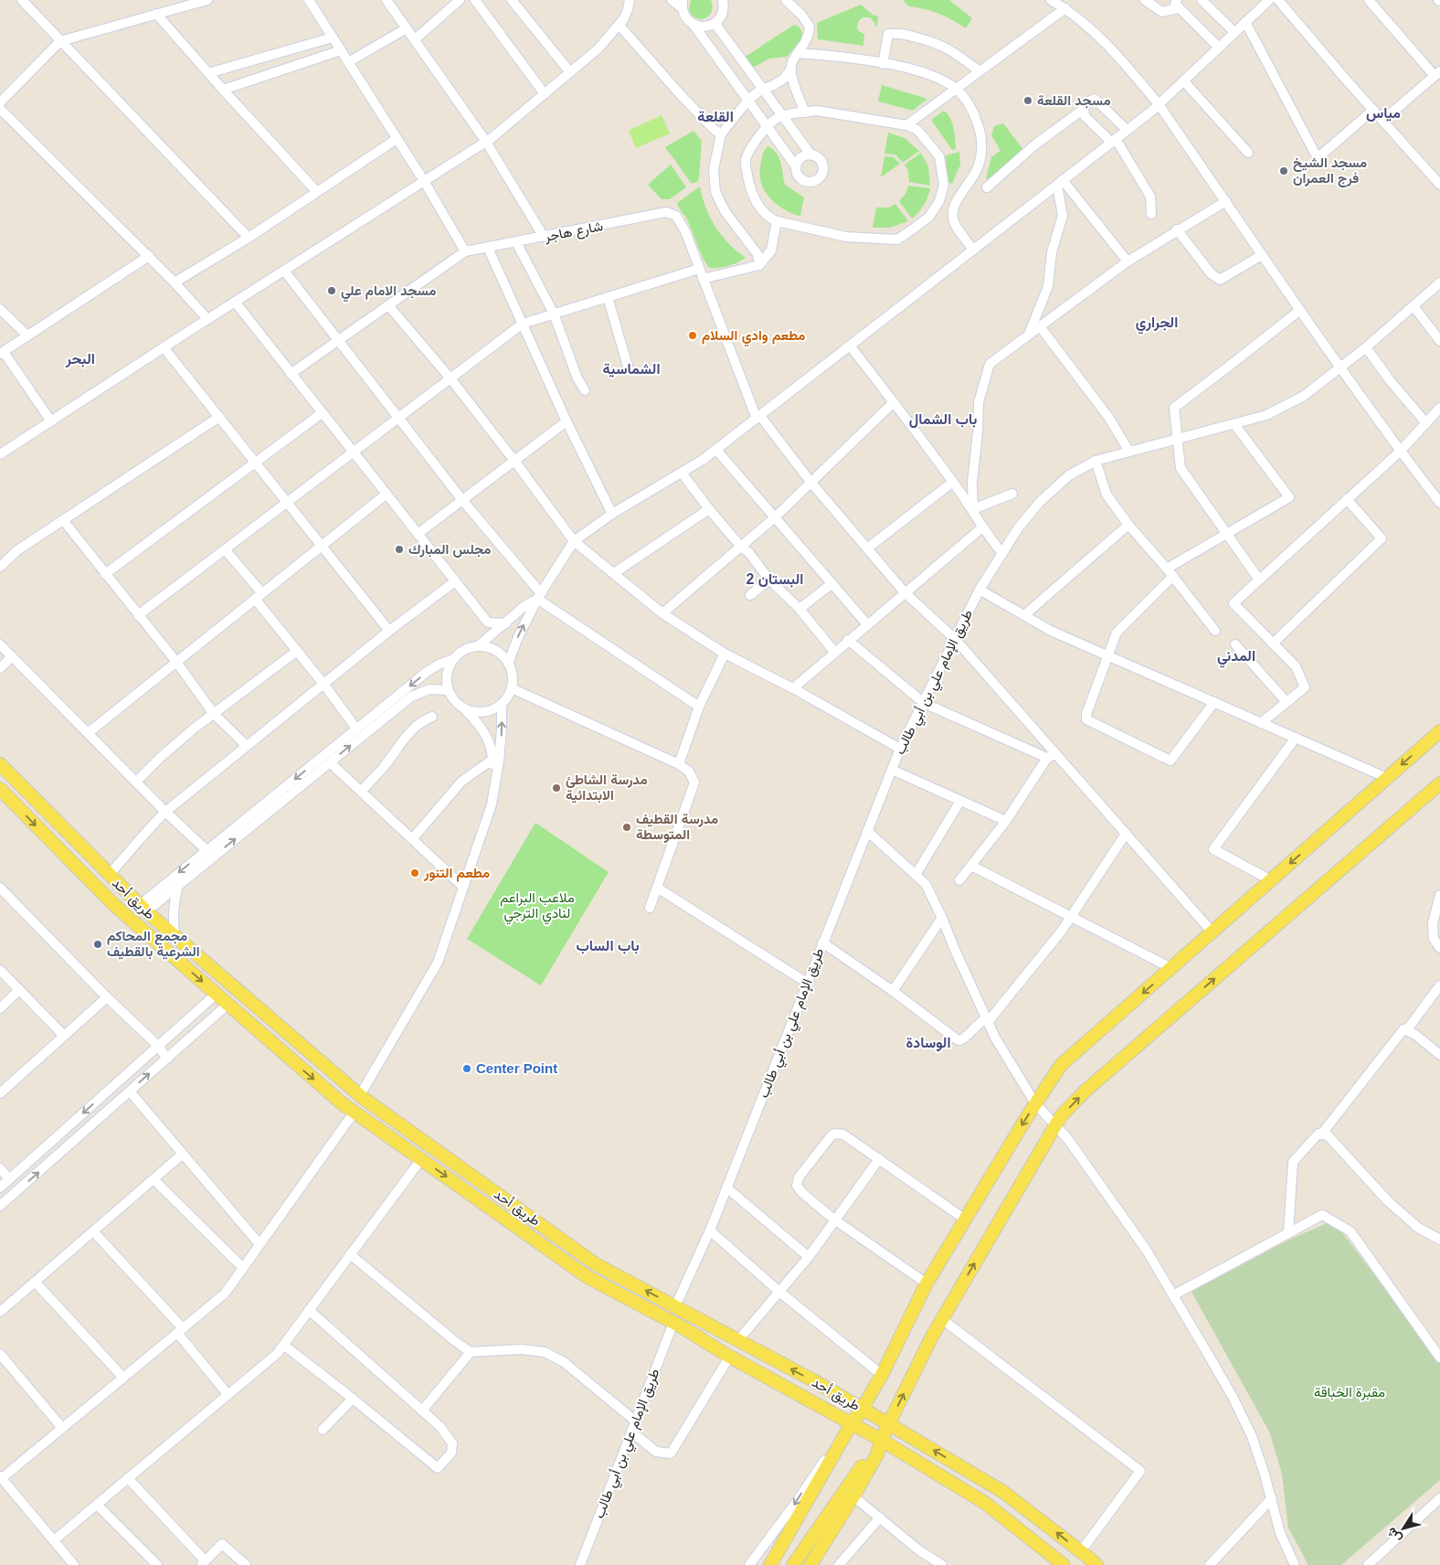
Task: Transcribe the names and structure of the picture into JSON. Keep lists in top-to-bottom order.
{
  "streets": {
    "main road": ["طريق أحد"],
    "street": ["شارع هاجر", "طريق الإمام علي بن أبي طالب"]
  },
  "crossings": [
    ["شارع هاجر", "طريق الإمام علي بن أبي طالب"],
    ["طريق الإمام علي بن أبي طالب", "طريق أحد"]
  ],
  "districts": [
    "مياس",
    "القلعة",
    "الجراري",
    "البحر",
    "الشماسية",
    "باب الشمال",
    "البستان 2",
    "المدني",
    "باب الساب",
    "الوسادة"
  ],
  "parks": ["ملاعب البراعم لنادي الترجي", "مقبرة الخباقة"],
  "places": [
    "مسجد القلعة",
    "مسجد الشيخ فرج العمران",
    "مسجد الامام علي",
    "مطعم وادي السلام",
    "مجلس المبارك",
    "مدرسة الشاطئ الابتدائية",
    "مدرسة القطيف المتوسطة",
    "مطعم التنور",
    "مجمع المحاكم الشرعية بالقطيف",
    "Center Point"
  ],
  "north": "bottom left"
}
